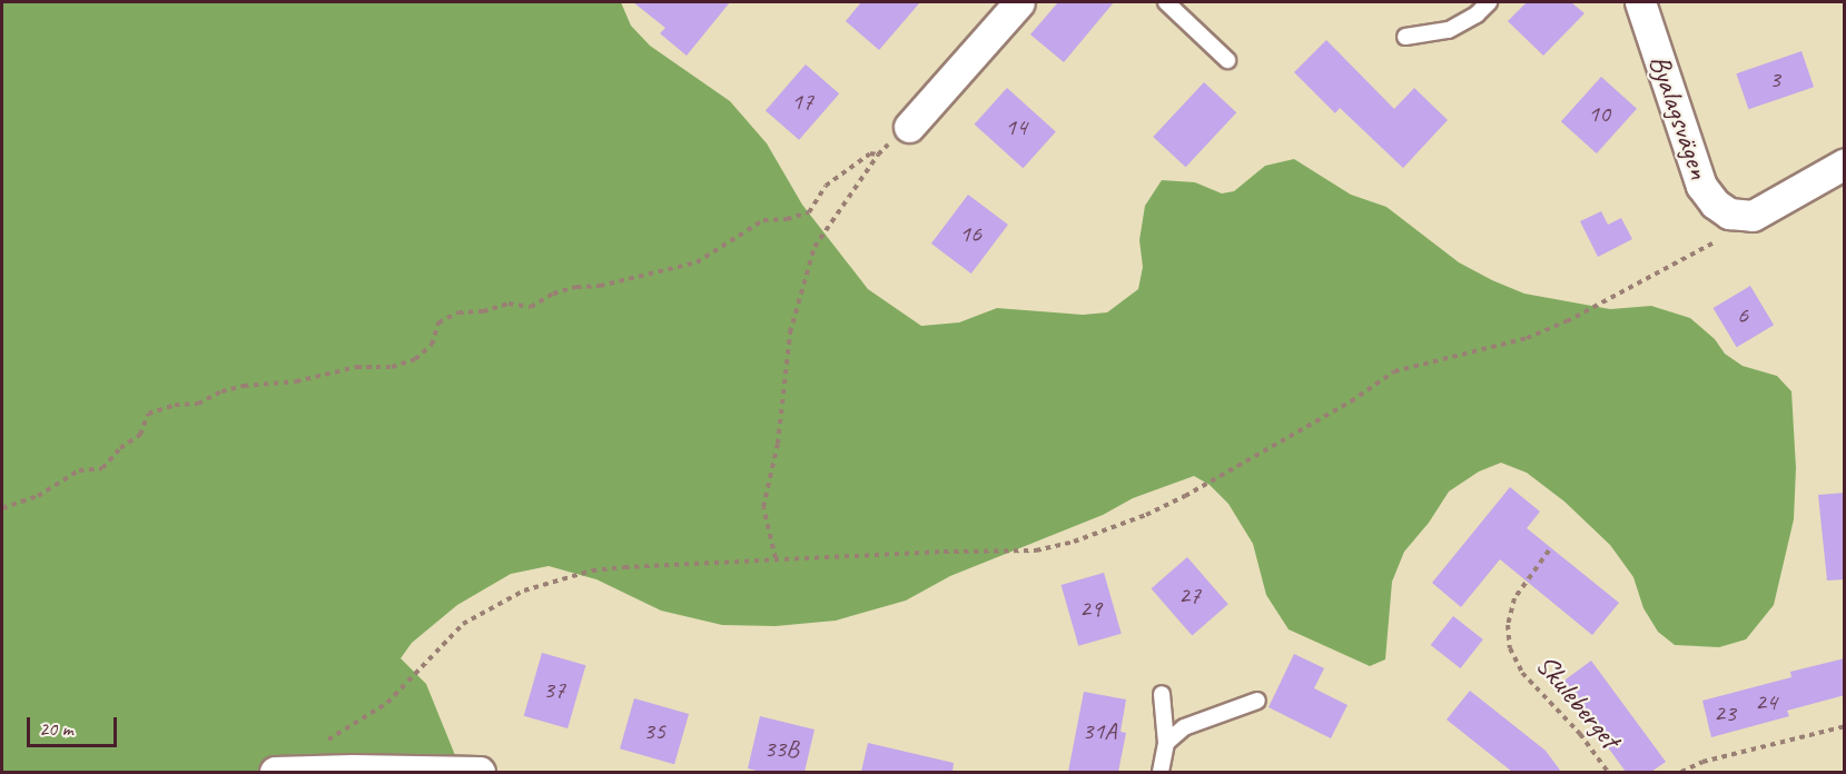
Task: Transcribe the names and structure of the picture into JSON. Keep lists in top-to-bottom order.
{
  "streets": {
    "street": ["Byalagsvägen"],
    "path": ["Skuleberget"]
  },
  "house_numbers": [
    "3",
    "17",
    "10",
    "14",
    "16",
    "6",
    "27",
    "29",
    "37",
    "24",
    "23",
    "35",
    "31A",
    "33B"
  ],
  "scale_bar": "20 m"
}
